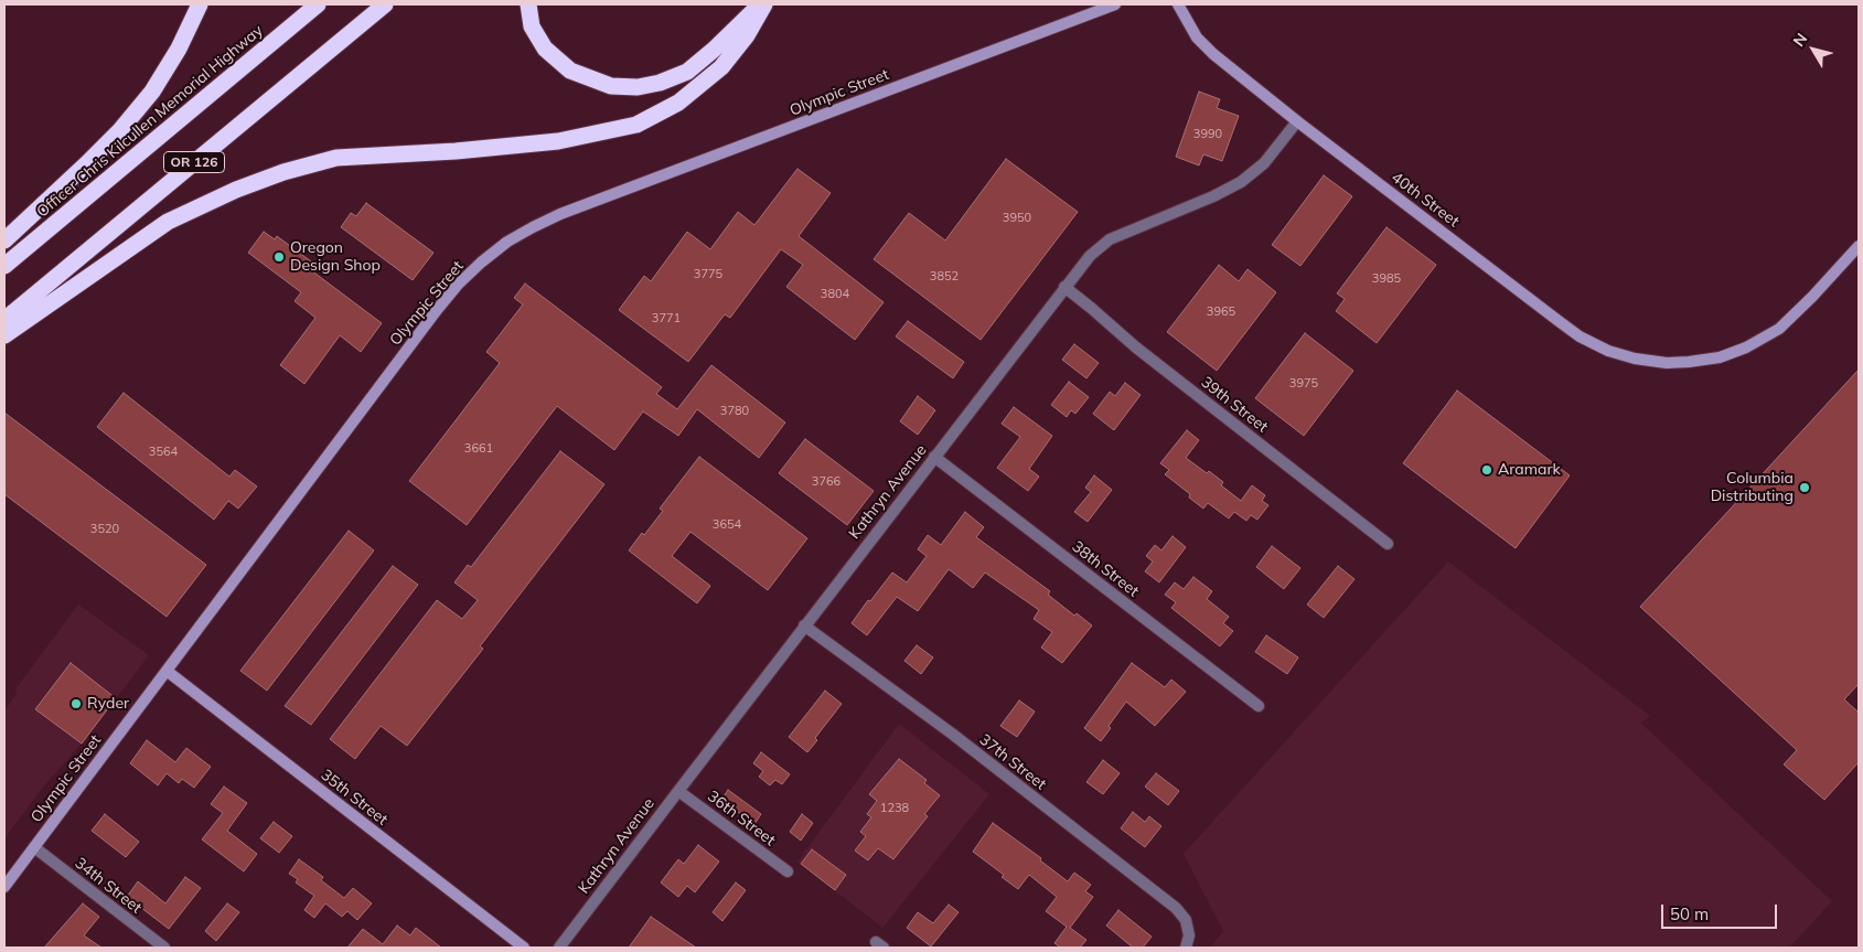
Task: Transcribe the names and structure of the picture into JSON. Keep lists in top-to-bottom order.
{
  "streets": {
    "highway": ["Officer Chris Kilcullen Memorial Highway", "OR 126"],
    "main road": ["Olympic Street", "40th Street", "35th Street"],
    "street": [
      "39th Street",
      "Kathryn Avenue",
      "38th Street",
      "37th Street",
      "36th Street",
      "34th Street"
    ]
  },
  "crossings": [
    ["Olympic Street", "35th Street"],
    ["Olympic Street", "34th Street"],
    ["40th Street", "Kathryn Avenue"],
    ["39th Street", "Kathryn Avenue"],
    ["Kathryn Avenue", "38th Street"],
    ["Kathryn Avenue", "37th Street"],
    ["Kathryn Avenue", "36th Street"]
  ],
  "places": [
    "Oregon Design Shop",
    "Aramark",
    "Columbia Distributing",
    "Ryder"
  ],
  "house_numbers": [
    "3990",
    "3950",
    "3775",
    "3852",
    "3985",
    "3804",
    "3965",
    "3771",
    "3975",
    "3780",
    "3661",
    "3564",
    "3766",
    "3654",
    "3520",
    "1238"
  ],
  "scale_bar": "50 m",
  "north": "top left"
}
